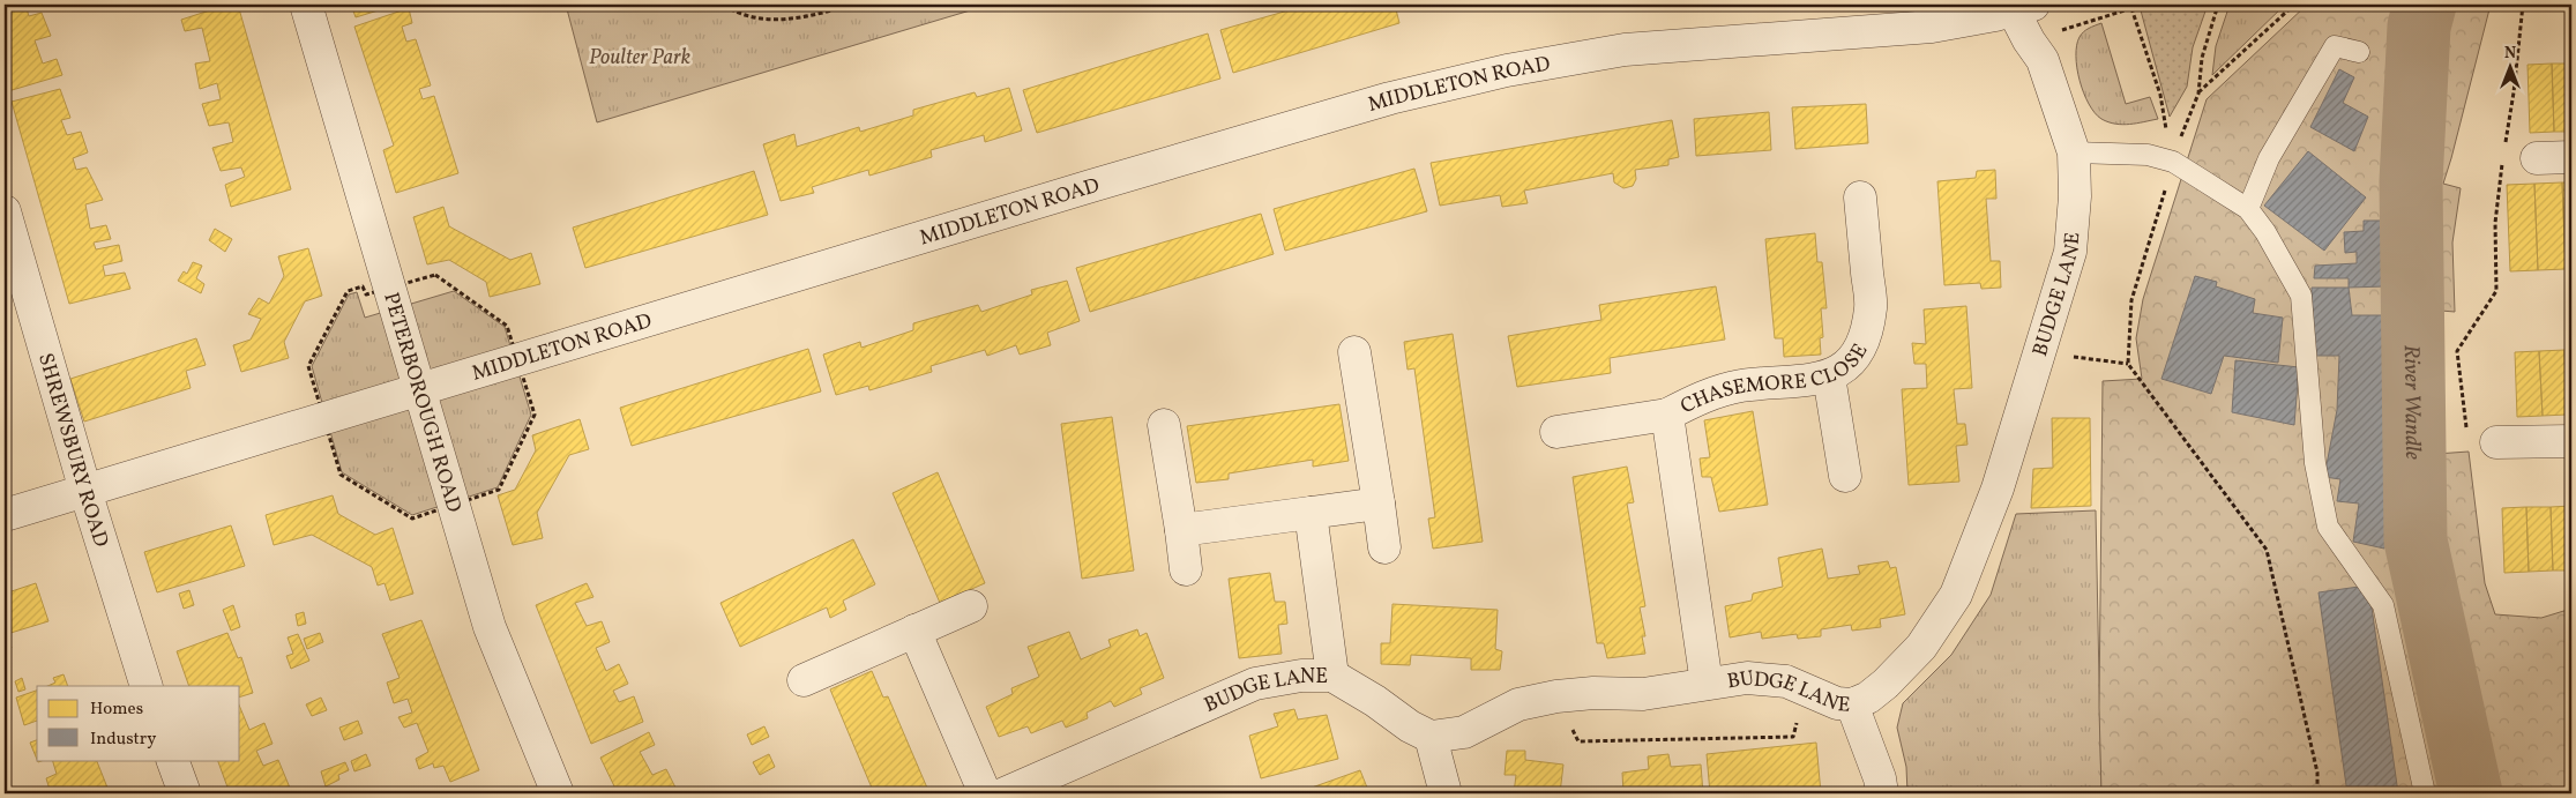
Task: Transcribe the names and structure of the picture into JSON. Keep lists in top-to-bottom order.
{
  "streets": {
    "street": [
      "MIDDLETON ROAD",
      "BUDGE LANE",
      "CHASEMORE CLOSE",
      "PETERBOROUGH ROAD",
      "SHREWSBURY ROAD"
    ]
  },
  "crossings": [
    ["MIDDLETON ROAD", "BUDGE LANE"],
    ["MIDDLETON ROAD", "PETERBOROUGH ROAD"],
    ["MIDDLETON ROAD", "SHREWSBURY ROAD"],
    ["BUDGE LANE", "CHASEMORE CLOSE"]
  ],
  "water": ["River Wandle"],
  "parks": ["Poulter Park"],
  "legend": ["Homes", "Industry"],
  "north": "top"
}
